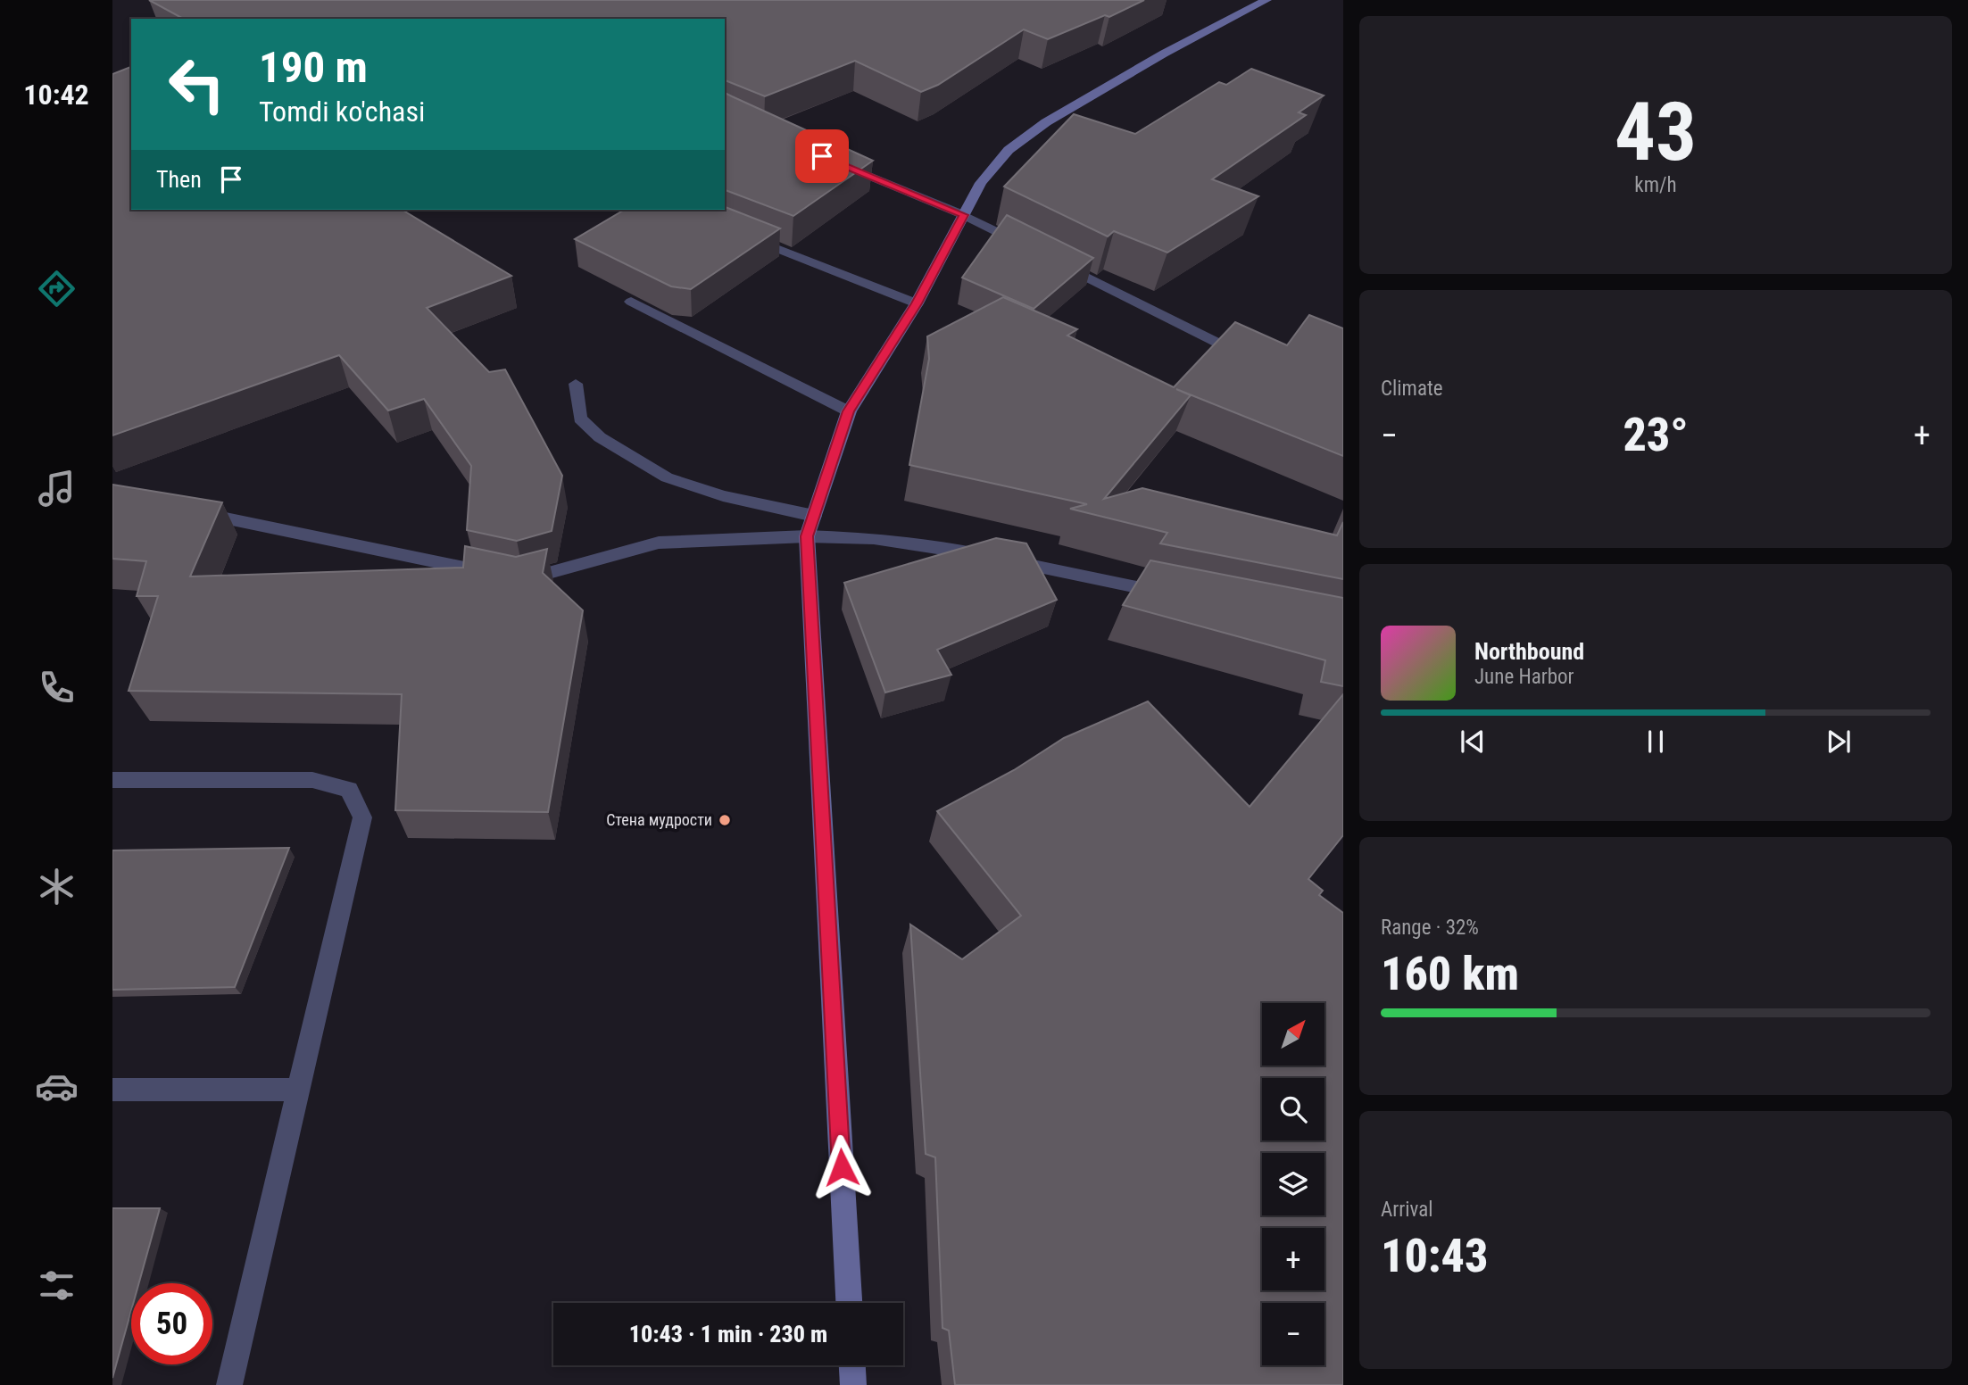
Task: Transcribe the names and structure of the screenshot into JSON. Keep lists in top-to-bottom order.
{
  "places": ["Стена мудрости"],
  "north": "top right",
  "page": {
    "tabs": "10:42",
    "tile": [
      ["43", "km/h"],
      "Climate",
      ["Range · 32%", "160 km"],
      ["Arrival", "10:43"]
    ],
    "turn": ["190 m", "Tomdi ko'chasi"],
    "then": "Then",
    "heat": ["−", "23°", "+"],
    "song": ["Northbound", "June Harbor"],
    "map_buttons": ["+", "−"],
    "limit": "50",
    "trip": "10:43 · 1 min · 230 m"
  }
}
